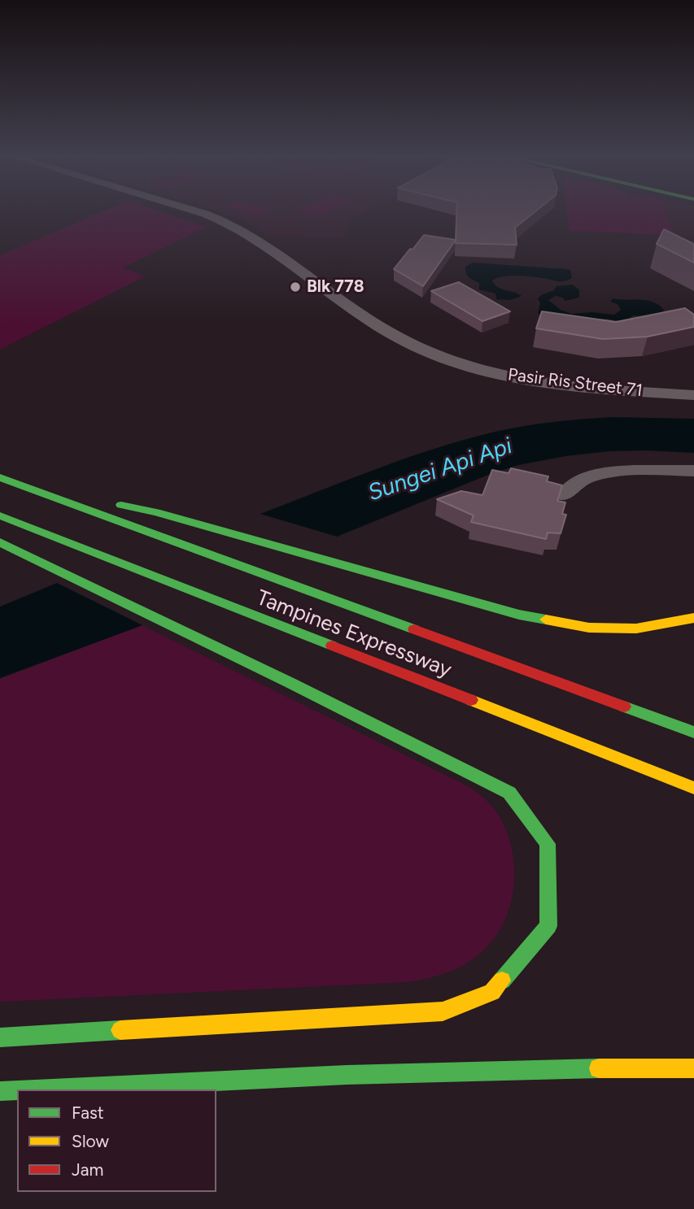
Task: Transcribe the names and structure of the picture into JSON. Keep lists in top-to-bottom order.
{
  "streets": {
    "main road": ["Tampines Expressway"],
    "street": ["Pasir Ris Street 71"]
  },
  "water": ["Sungei Api Api"],
  "places": ["Blk 778"],
  "legend": ["Fast", "Slow", "Jam"]
}
